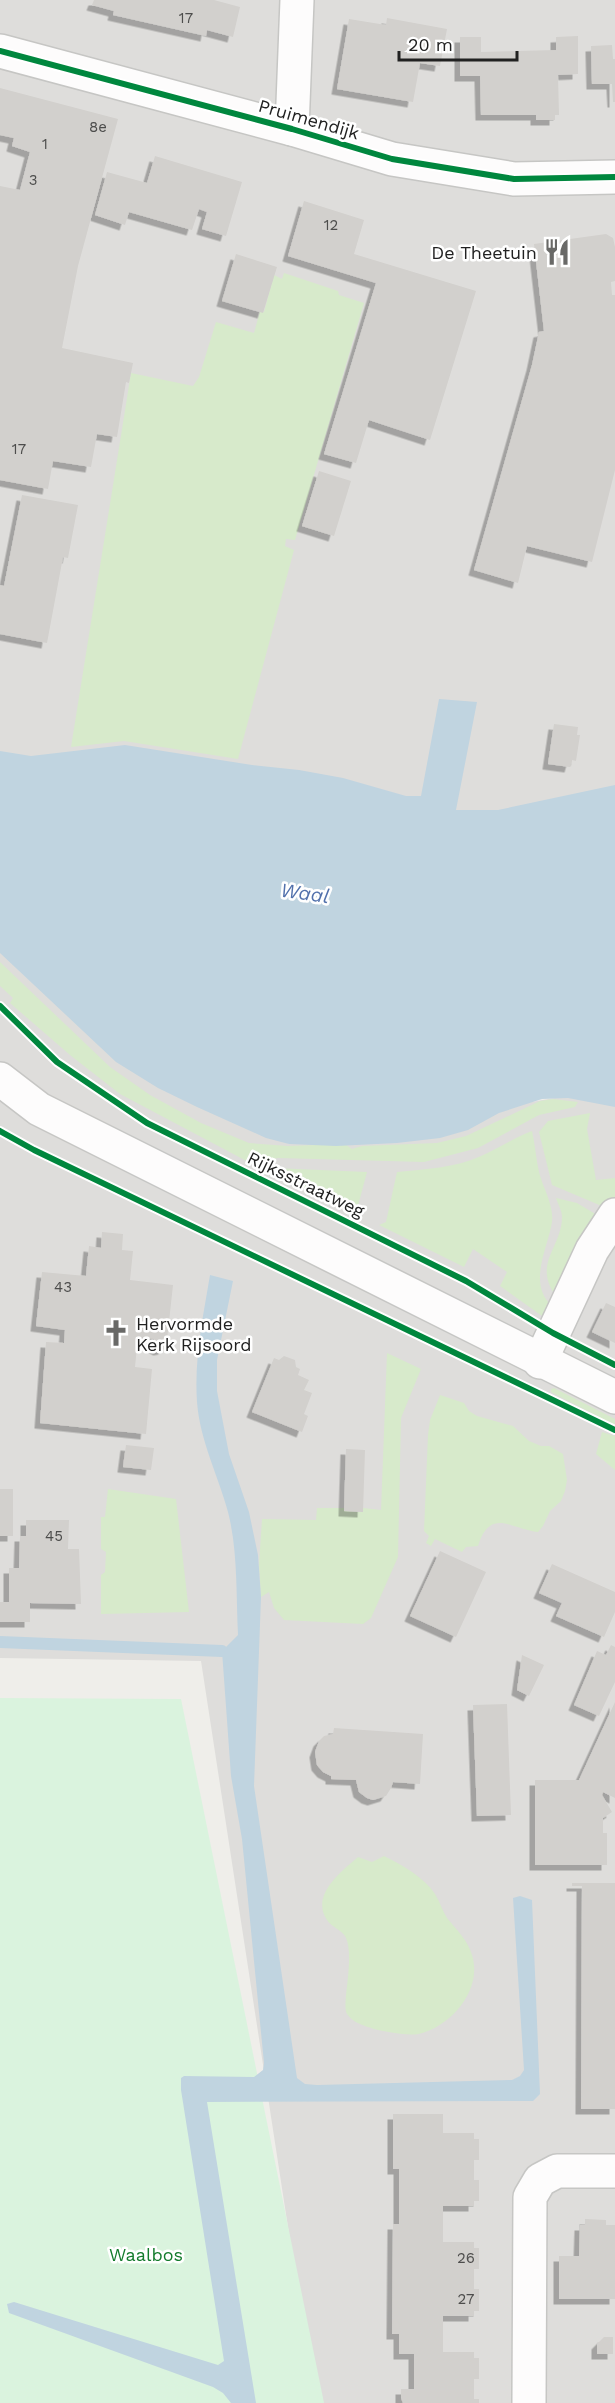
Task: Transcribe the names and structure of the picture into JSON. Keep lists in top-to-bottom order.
{
  "streets": {
    "street": ["Pruimendijk"],
    "cycle path": ["Rijksstraatweg"]
  },
  "water": ["Waal"],
  "parks": ["Waalbos"],
  "places": {
    "restaurant": ["De Theetuin"],
    "church": ["Hervormde Kerk Rijsoord"]
  },
  "house_numbers": [
    "17",
    "8e",
    "1",
    "3",
    "12",
    "17",
    "43",
    "45",
    "26",
    "27"
  ],
  "scale_bar": "20 m"
}
